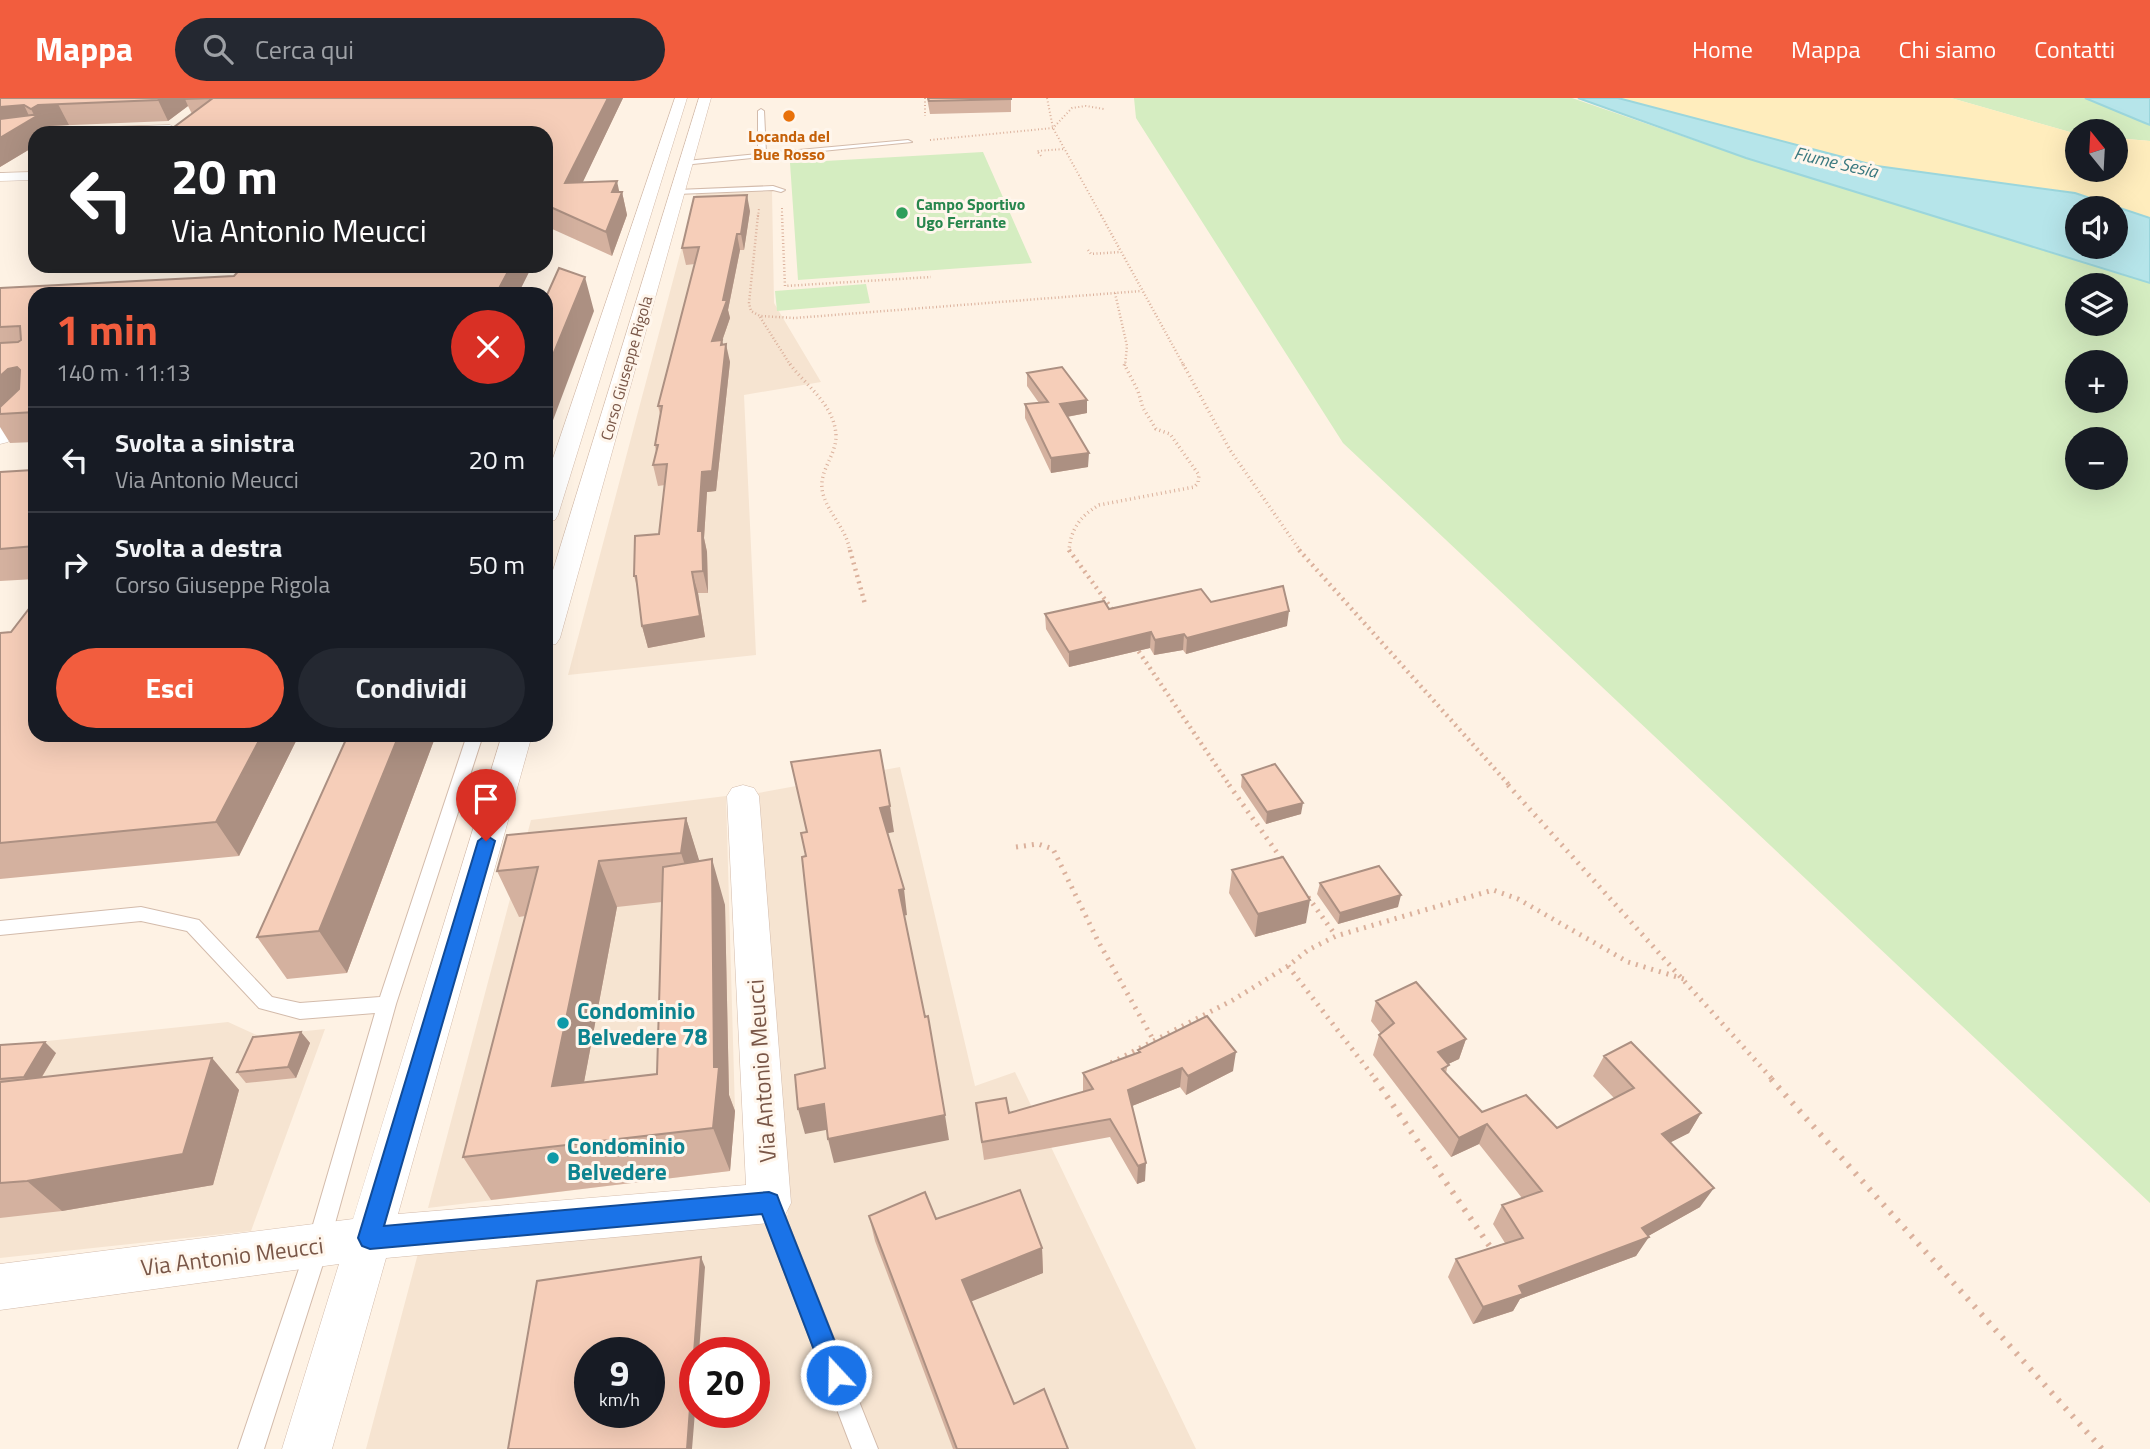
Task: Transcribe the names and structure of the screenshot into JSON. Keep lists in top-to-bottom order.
{
  "streets": {
    "street": ["Corso Giuseppe Rigola", "Via Antonio Meucci"]
  },
  "water": ["Fiume Sesia"],
  "places": [
    "Locanda del Bue Rosso",
    "Campo Sportivo Ugo Ferrante",
    "Condominio Belvedere 78",
    "Condominio Belvedere"
  ],
  "north": "top",
  "page": {
    "header": "Mappa",
    "search": "Cerca qui",
    "nav": [
      "Home",
      "Mappa",
      "Chi siamo",
      "Contatti"
    ],
    "map_buttons": ["+", "−"],
    "turn": ["20 m", "Via Antonio Meucci"],
    "heading": ["1 min", "140 m · 11:13"],
    "list": [
      {
        "name": "Svolta a sinistra",
        "note": "Via Antonio Meucci",
        "value": "20 m"
      },
      {
        "name": "Svolta a destra",
        "note": "Corso Giuseppe Rigola",
        "value": "50 m"
      }
    ],
    "buttons": ["Esci", "Condividi"],
    "speed": "9 km/h",
    "limit": "20"
  }
}
